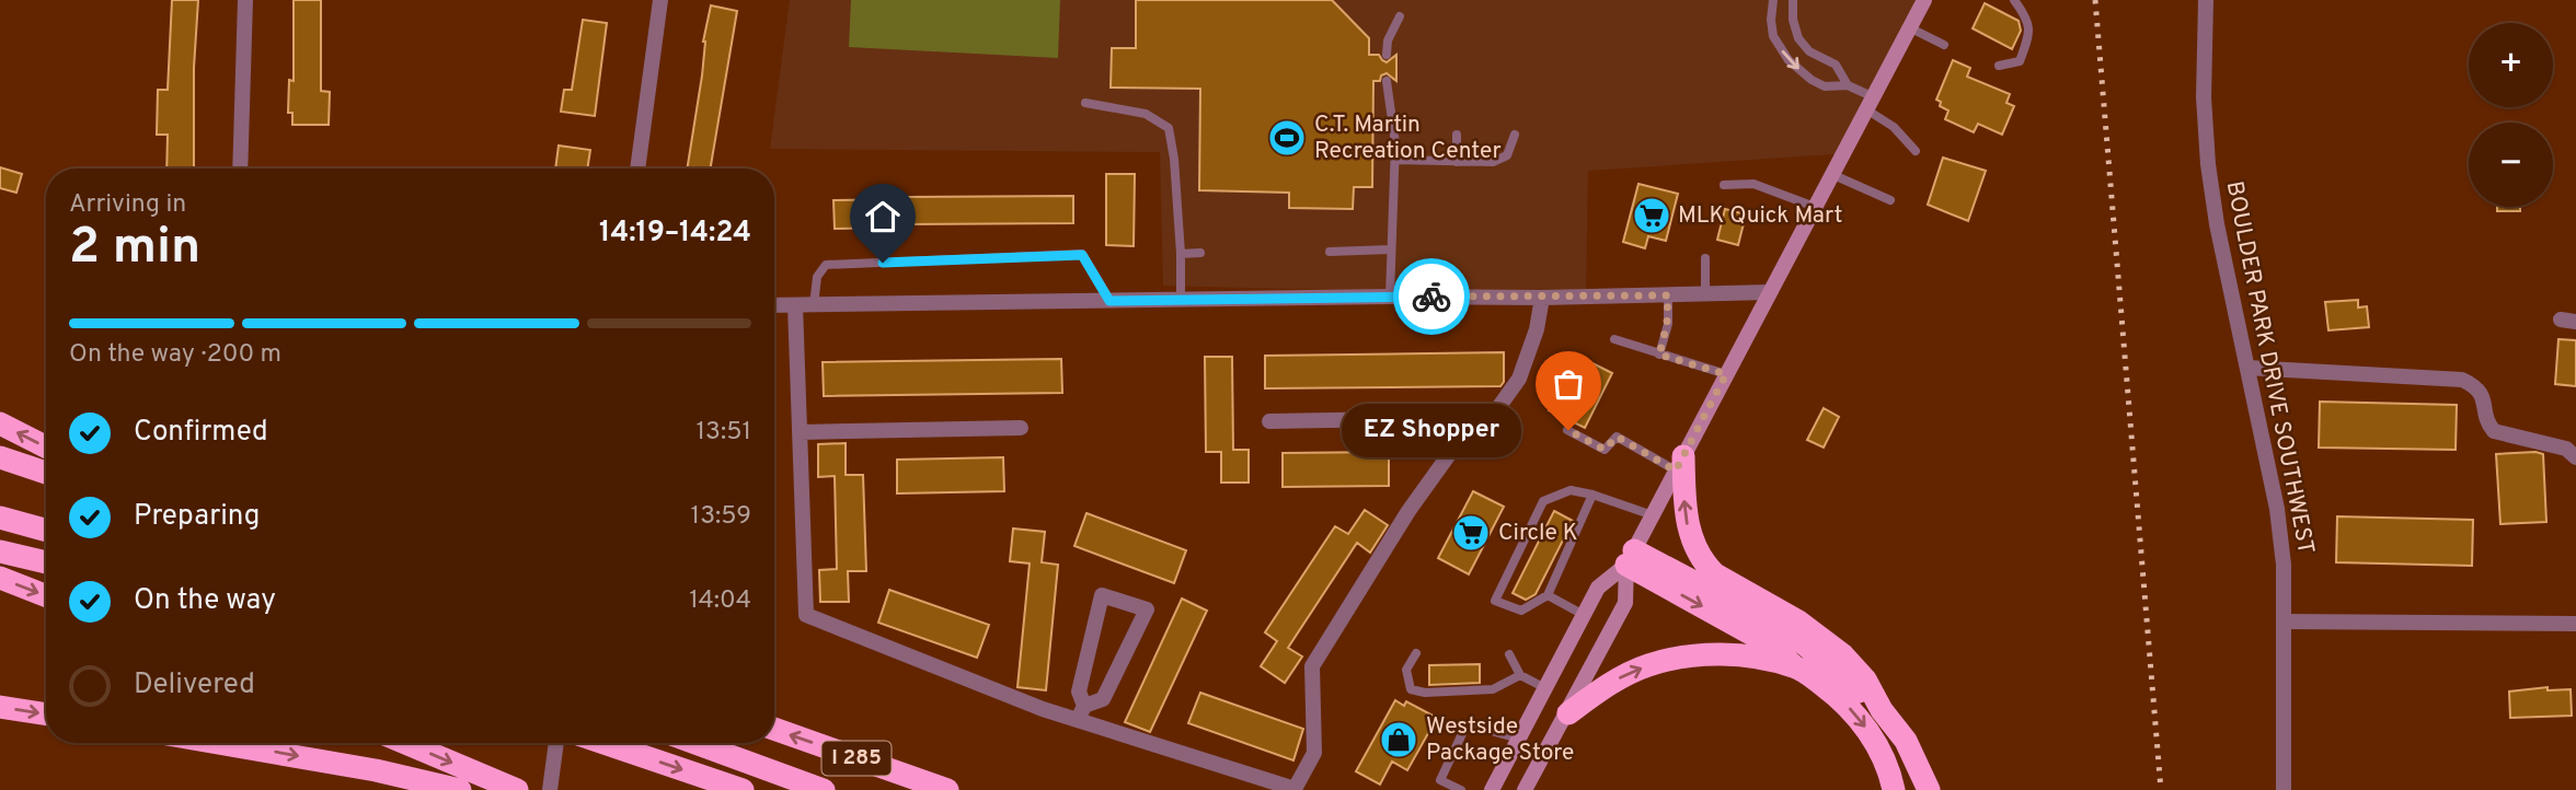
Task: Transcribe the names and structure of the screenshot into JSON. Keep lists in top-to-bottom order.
{
  "streets": {
    "highway": ["I 285"],
    "street": ["BOULDER PARK DRIVE SOUTHWEST"]
  },
  "places": {
    "sports": ["C.T. Martin Recreation Center"],
    "supermarket": ["MLK Quick Mart", "Circle K"],
    "other": ["EZ Shopper"],
    "shop": ["Westside Package Store"]
  },
  "page": {
    "map_buttons": ["+", "−"],
    "heading": ["2 min", "Arriving in", "14:19–14:24"],
    "bar": "On the way · 200 m",
    "list": [
      ["Confirmed", "13:51"],
      ["Preparing", "13:59"],
      ["On the way", "14:04"],
      "Delivered"
    ],
    "bubble": "EZ Shopper"
  }
}
